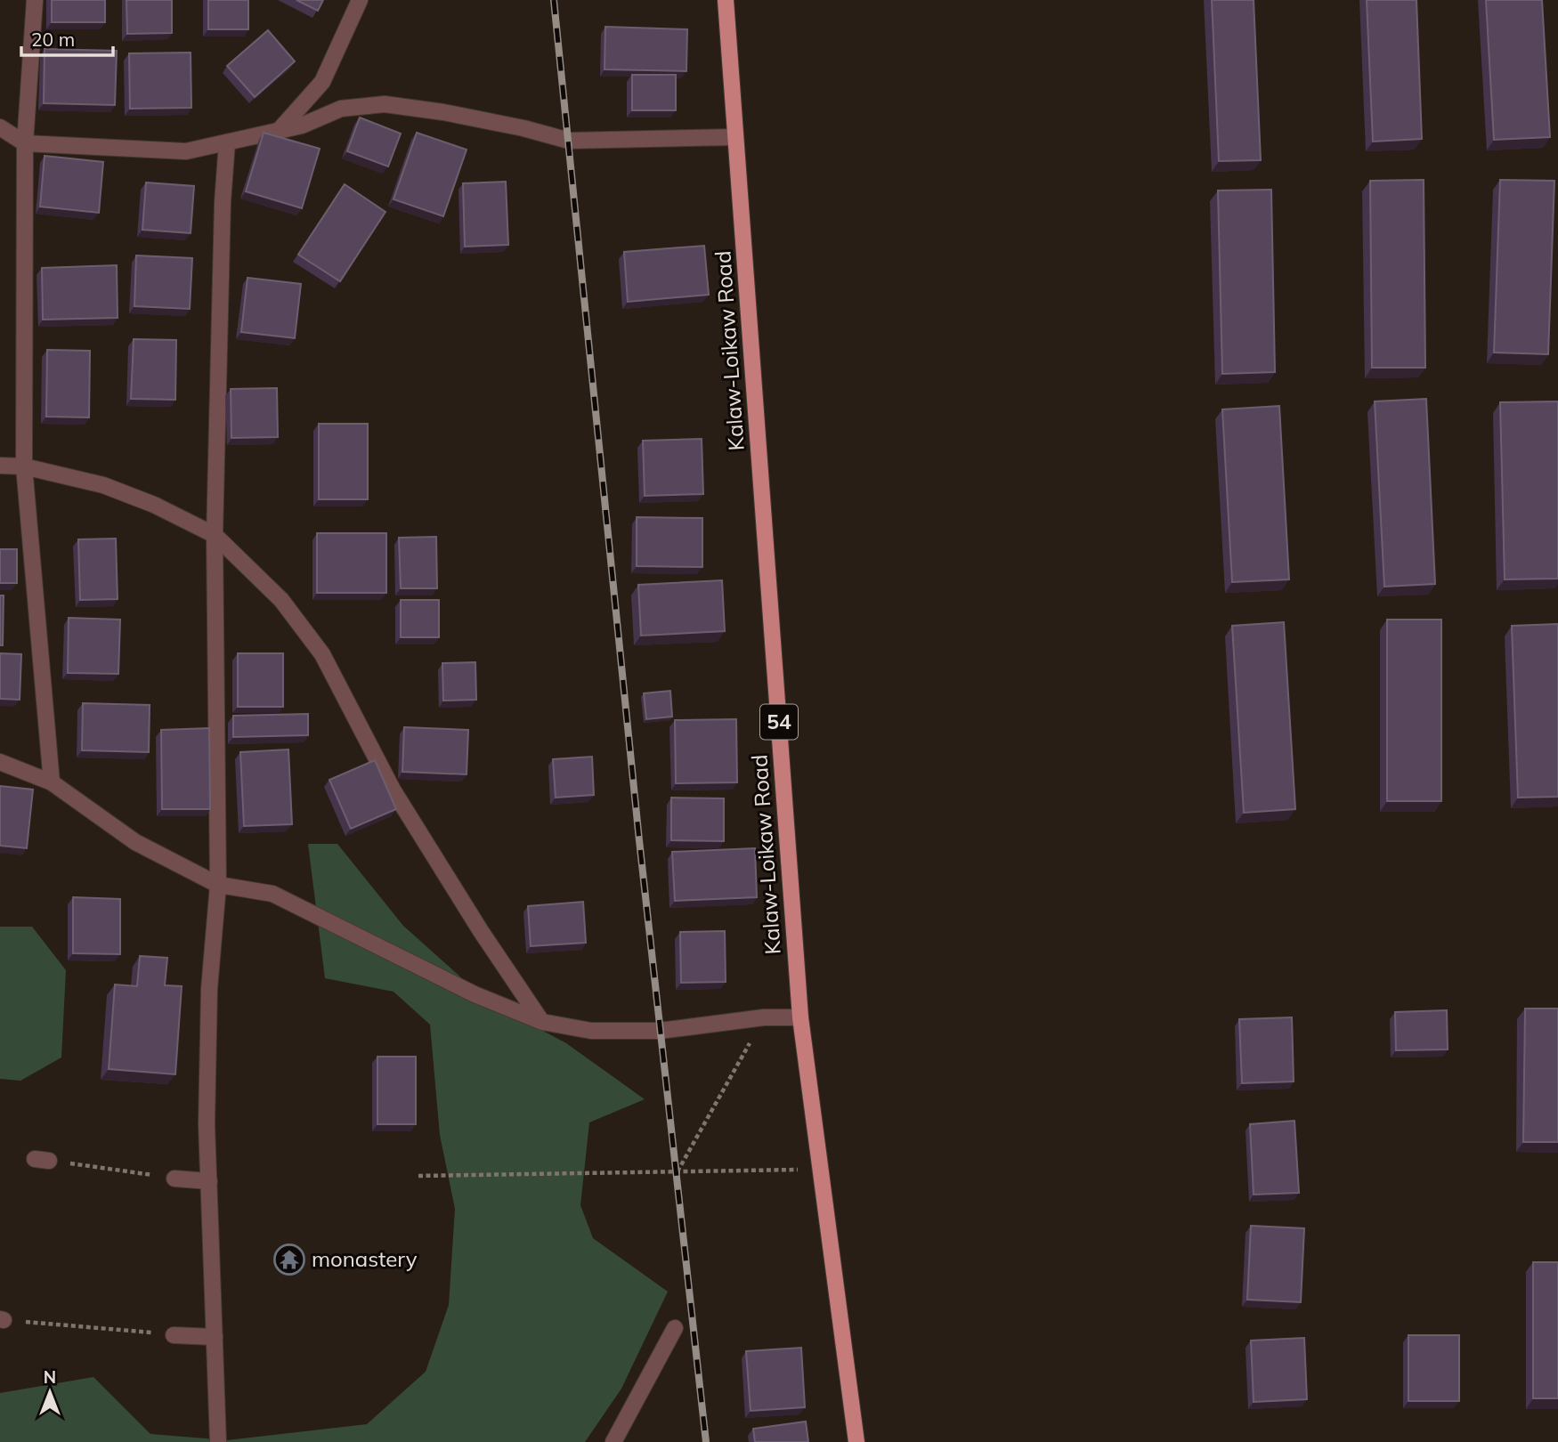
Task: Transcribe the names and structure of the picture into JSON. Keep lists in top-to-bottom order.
{
  "streets": {
    "main road": ["Kalaw-Loikaw Road", "54"]
  },
  "places": {
    "temple": ["monastery"]
  },
  "scale_bar": "20 m",
  "north": "top"
}
